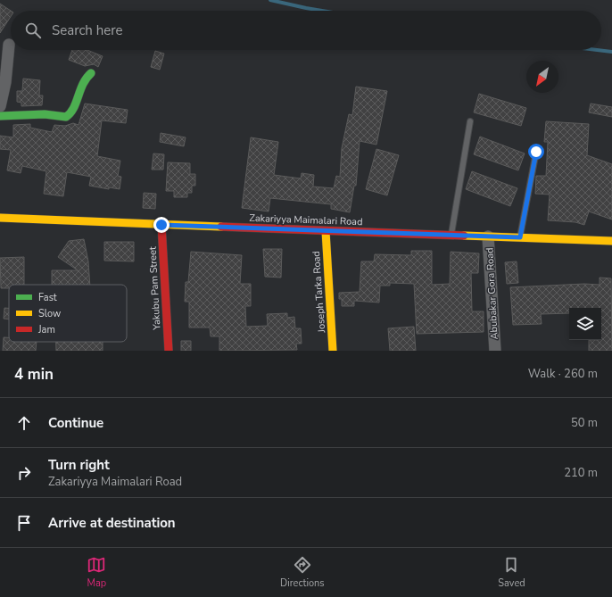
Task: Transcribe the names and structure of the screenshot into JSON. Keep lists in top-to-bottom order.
{
  "streets": {
    "street": [
      "Zakariyya Maimalari Road",
      "Yakubu Pam Street",
      "Joseph Tarka Road",
      "Abubakar Gora Road"
    ]
  },
  "crossings": [
    ["Zakariyya Maimalari Road", "Yakubu Pam Street"],
    ["Zakariyya Maimalari Road", "Joseph Tarka Road"],
    ["Zakariyya Maimalari Road", "Abubakar Gora Road"]
  ],
  "legend": ["Fast", "Slow", "Jam"],
  "north": "bottom left",
  "page": {
    "search": "Search here",
    "heading": ["4 min", "Walk · 260 m"],
    "list": [
      ["Continue", "50 m"],
      ["Turn right", "Zakariyya Maimalari Road", "210 m"],
      "Arrive at destination"
    ],
    "nav": ["Map", "Directions", "Saved"]
  }
}
